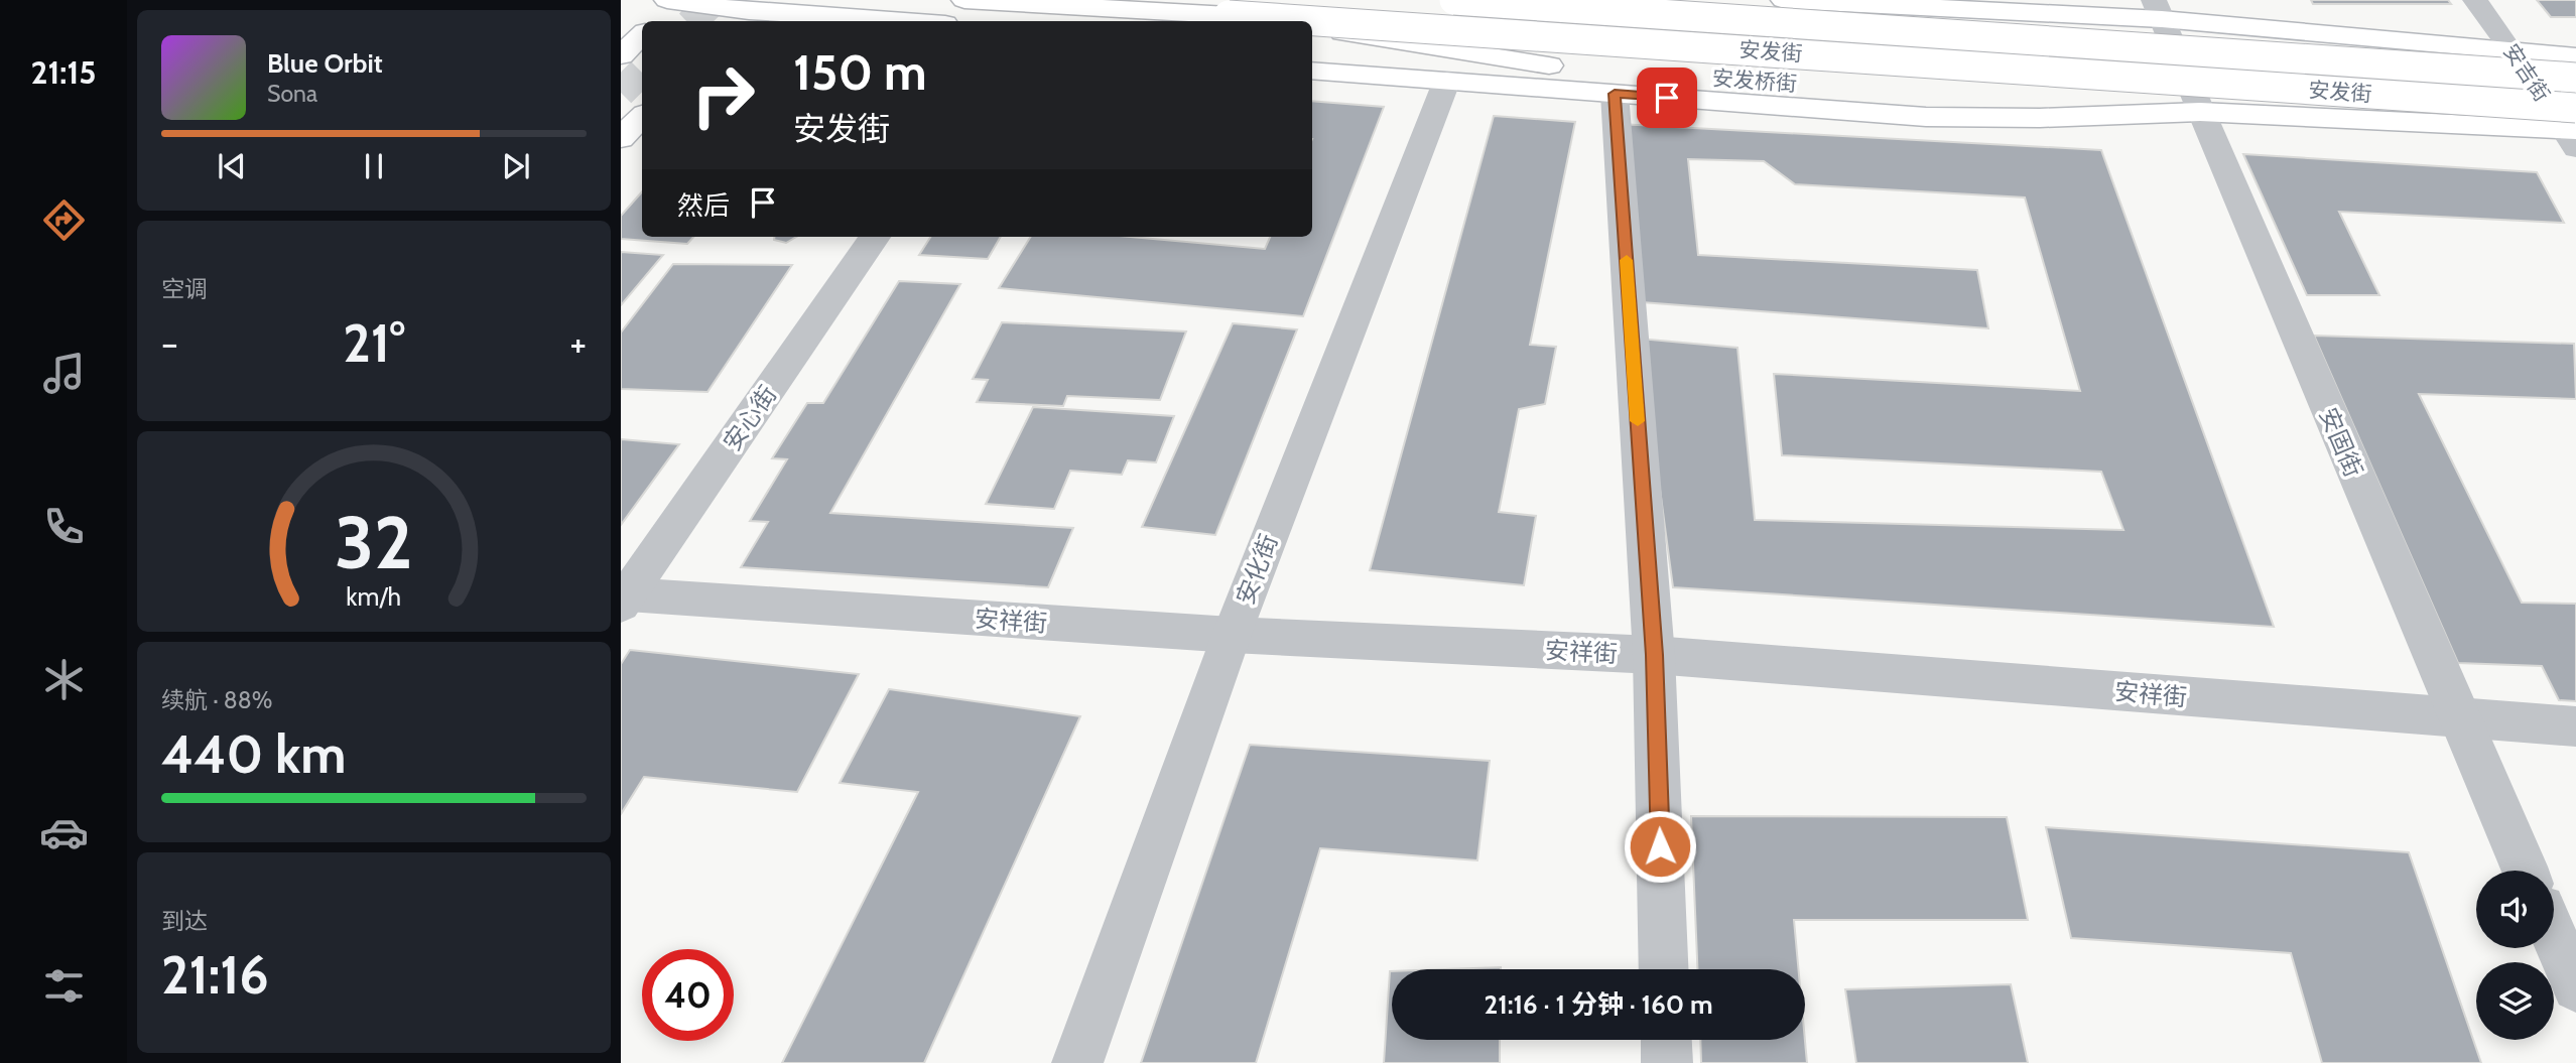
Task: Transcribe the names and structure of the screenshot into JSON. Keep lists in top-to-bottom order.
{
  "streets": {
    "main road": ["安发街", "安发桥街"],
    "street": [
      "安吉街",
      "安心街",
      "安固街",
      "安化街",
      "安祥街"
    ]
  },
  "crossings": [
    ["安发街", "安吉街"],
    ["安发街", "安发桥街"],
    ["安发街", "安固街"],
    ["安发街", "安化街"],
    ["安发桥街", "安固街"],
    ["安心街", "安祥街"],
    ["安固街", "安祥街"],
    ["安化街", "安祥街"]
  ],
  "page": {
    "tabs": "21:15",
    "turn": ["150 m", "安发街"],
    "song": ["Blue Orbit", "Sona"],
    "then": "然后",
    "tile": [
      "空调",
      ["续航 · 88%", "440 km"],
      ["到达", "21:16"]
    ],
    "heat": ["−", "21°", "+"],
    "limit": "40",
    "trip": "21:16 · 1 分钟 · 160 m",
    "gauge": ["32", "km/h"]
  }
}
